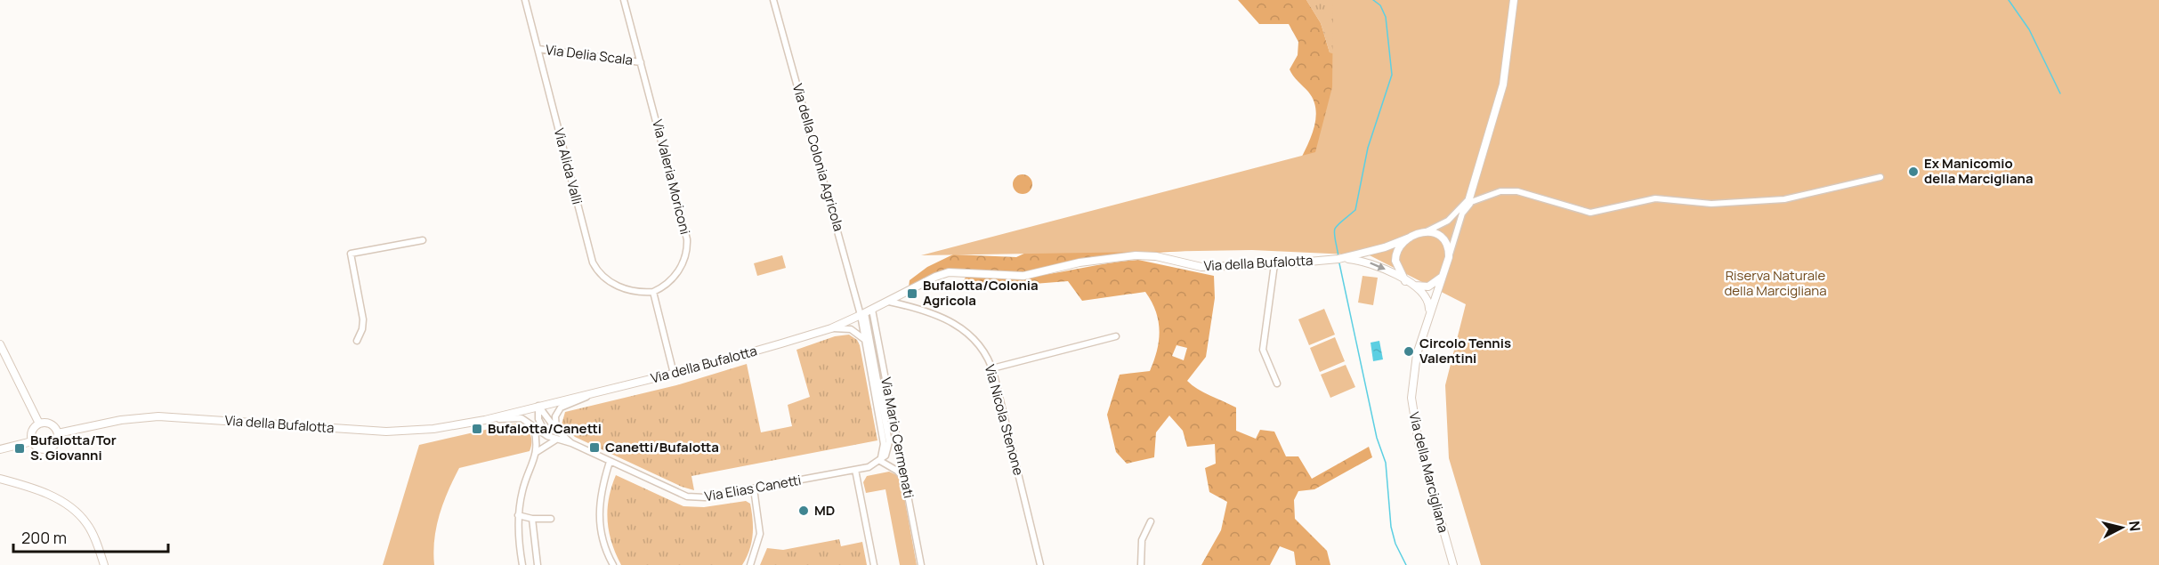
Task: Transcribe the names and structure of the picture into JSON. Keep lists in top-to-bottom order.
{
  "streets": {
    "street": [
      "Via Delia Scala",
      "Via della Colonia Agricola",
      "Via Alida Valli",
      "Via Valeria Moriconi",
      "Via della Bufalotta",
      "Via Nicola Stenone",
      "Via Mario Cermenati",
      "Via della Marcigliana",
      "Via Elias Canetti"
    ]
  },
  "crossings": [
    ["Via Delia Scala", "Via Alida Valli"],
    ["Via Delia Scala", "Via Valeria Moriconi"],
    ["Via della Colonia Agricola", "Via della Bufalotta"],
    ["Via della Colonia Agricola", "Via Mario Cermenati"],
    ["Via Alida Valli", "Via Valeria Moriconi"],
    ["Via della Bufalotta", "Via Nicola Stenone"],
    ["Via della Bufalotta", "Via Mario Cermenati"],
    ["Via della Bufalotta", "Via della Marcigliana"]
  ],
  "parks": ["Riserva Naturale della Marcigliana"],
  "places": {
    "other": ["Ex Manicomio della Marcigliana", "Circolo Tennis Valentini", "MD"],
    "transit": [
      "Bufalotta/Colonia Agricola",
      "Bufalotta/Canetti",
      "Canetti/Bufalotta",
      "Bufalotta/Tor S. Giovanni"
    ]
  },
  "scale_bar": "200 m",
  "north": "right"
}
